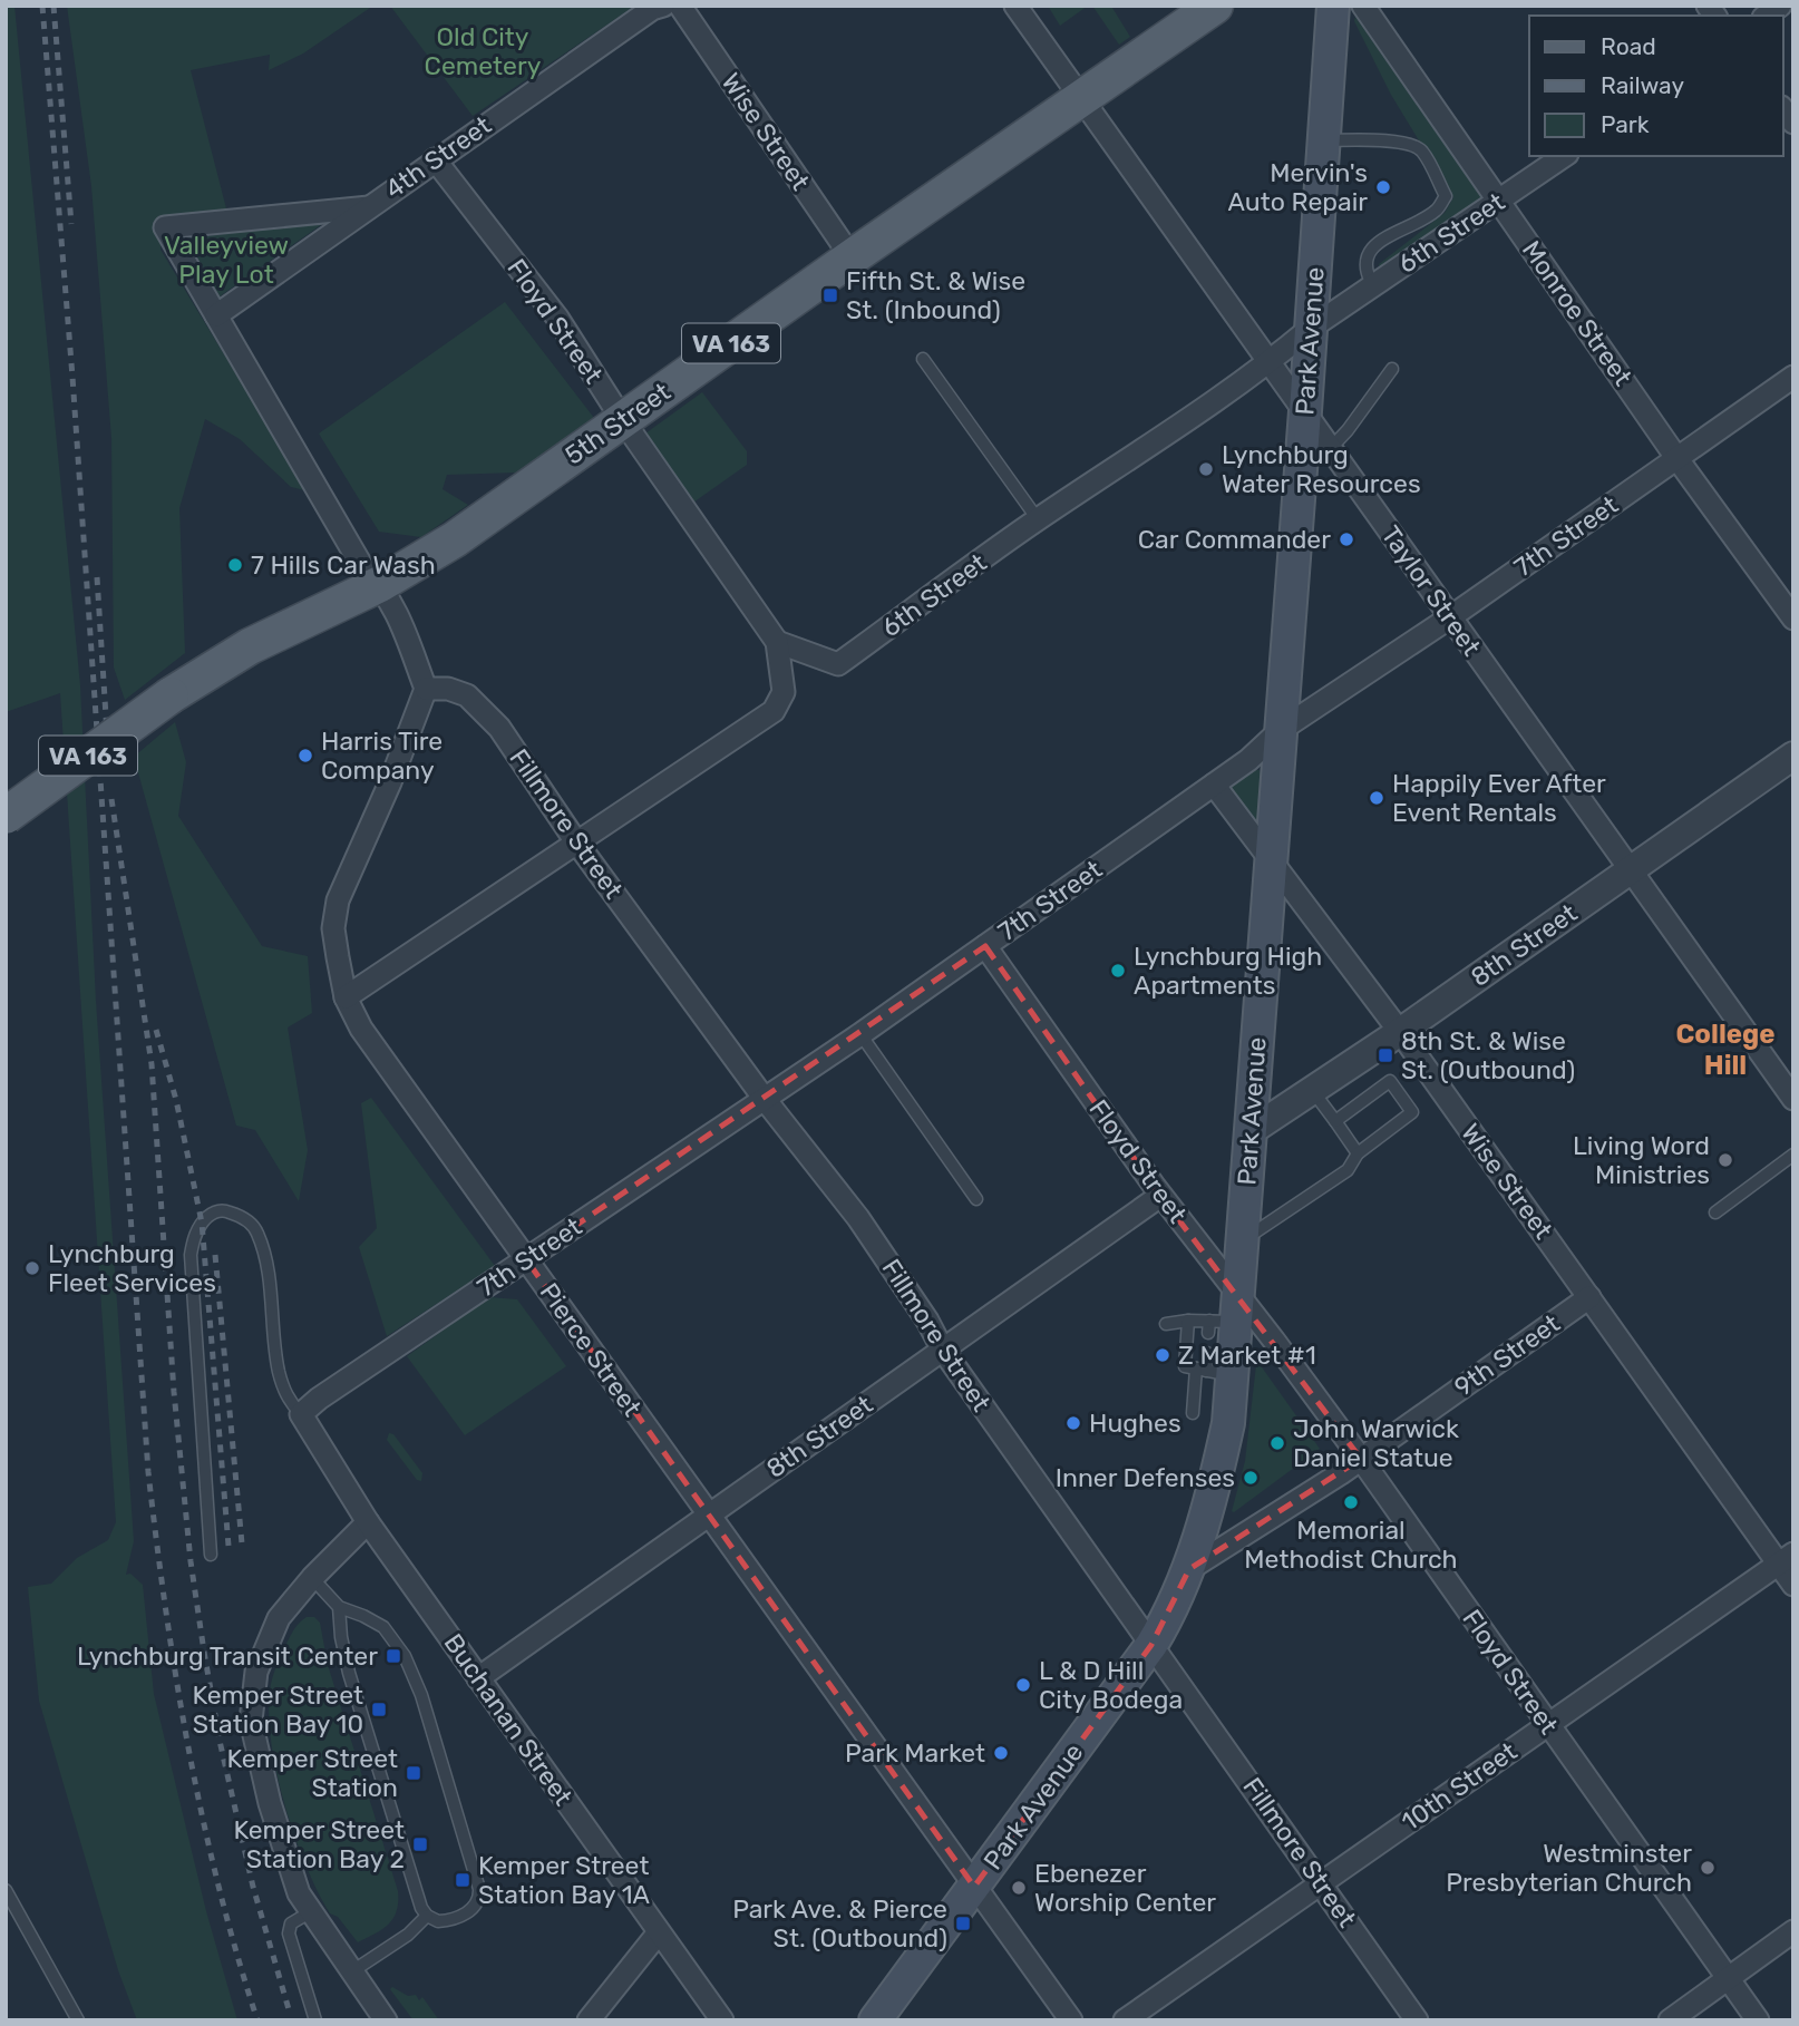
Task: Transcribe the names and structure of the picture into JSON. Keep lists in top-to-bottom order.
{
  "streets": {
    "main road": ["Park Avenue", "VA 163", "5th Street"],
    "street": [
      "Wise Street",
      "4th Street",
      "6th Street",
      "Monroe Street",
      "Floyd Street",
      "7th Street",
      "Taylor Street",
      "Fillmore Street",
      "8th Street",
      "Pierce Street",
      "9th Street",
      "Buchanan Street",
      "10th Street"
    ]
  },
  "crossings": [
    ["Wise Street", "Park Avenue"],
    ["Wise Street", "5th Street"],
    ["Wise Street", "7th Street"],
    ["Wise Street", "8th Street"],
    ["Wise Street", "9th Street"],
    ["Wise Street", "10th Street"],
    ["4th Street", "Floyd Street"],
    ["6th Street", "Monroe Street"],
    ["6th Street", "Floyd Street"],
    ["6th Street", "Park Avenue"],
    ["6th Street", "Taylor Street"],
    ["Monroe Street", "7th Street"],
    ["Floyd Street", "Park Avenue"],
    ["Floyd Street", "5th Street"],
    ["Floyd Street", "7th Street"],
    ["Floyd Street", "8th Street"],
    ["Floyd Street", "9th Street"],
    ["Floyd Street", "10th Street"],
    ["Park Avenue", "7th Street"],
    ["Park Avenue", "Taylor Street"],
    ["Park Avenue", "Fillmore Street"],
    ["Park Avenue", "8th Street"],
    ["Park Avenue", "Pierce Street"],
    ["Park Avenue", "9th Street"],
    ["5th Street", "Taylor Street"],
    ["7th Street", "Taylor Street"],
    ["7th Street", "Fillmore Street"],
    ["7th Street", "Pierce Street"],
    ["7th Street", "Buchanan Street"],
    ["Taylor Street", "8th Street"],
    ["Fillmore Street", "8th Street"],
    ["Fillmore Street", "Pierce Street"],
    ["Fillmore Street", "10th Street"],
    ["8th Street", "Pierce Street"],
    ["8th Street", "Buchanan Street"]
  ],
  "districts": ["College Hill"],
  "parks": ["Old City Cemetery", "Valleyview Play Lot"],
  "places": {
    "other": [
      "Mervin's Auto Repair",
      "Lynchburg Water Resources",
      "Car Commander",
      "7 Hills Car Wash",
      "Harris Tire Company",
      "Happily Ever After Event Rentals",
      "Lynchburg High Apartments",
      "Living Word Ministries",
      "Lynchburg Fleet Services",
      "Z Market #1",
      "Hughes",
      "John Warwick Daniel Statue",
      "Inner Defenses",
      "Memorial Methodist Church",
      "L & D Hill City Bodega",
      "Park Market",
      "Westminster Presbyterian Church",
      "Ebenezer Worship Center"
    ],
    "transit": [
      "Fifth St. & Wise St. (Inbound)",
      "8th St. & Wise St. (Outbound)",
      "Lynchburg Transit Center",
      "Kemper Street Station Bay 10",
      "Kemper Street Station",
      "Kemper Street Station Bay 2",
      "Kemper Street Station Bay 1A",
      "Park Ave. & Pierce St. (Outbound)"
    ]
  },
  "legend": ["Road", "Railway", "Park"]
}
